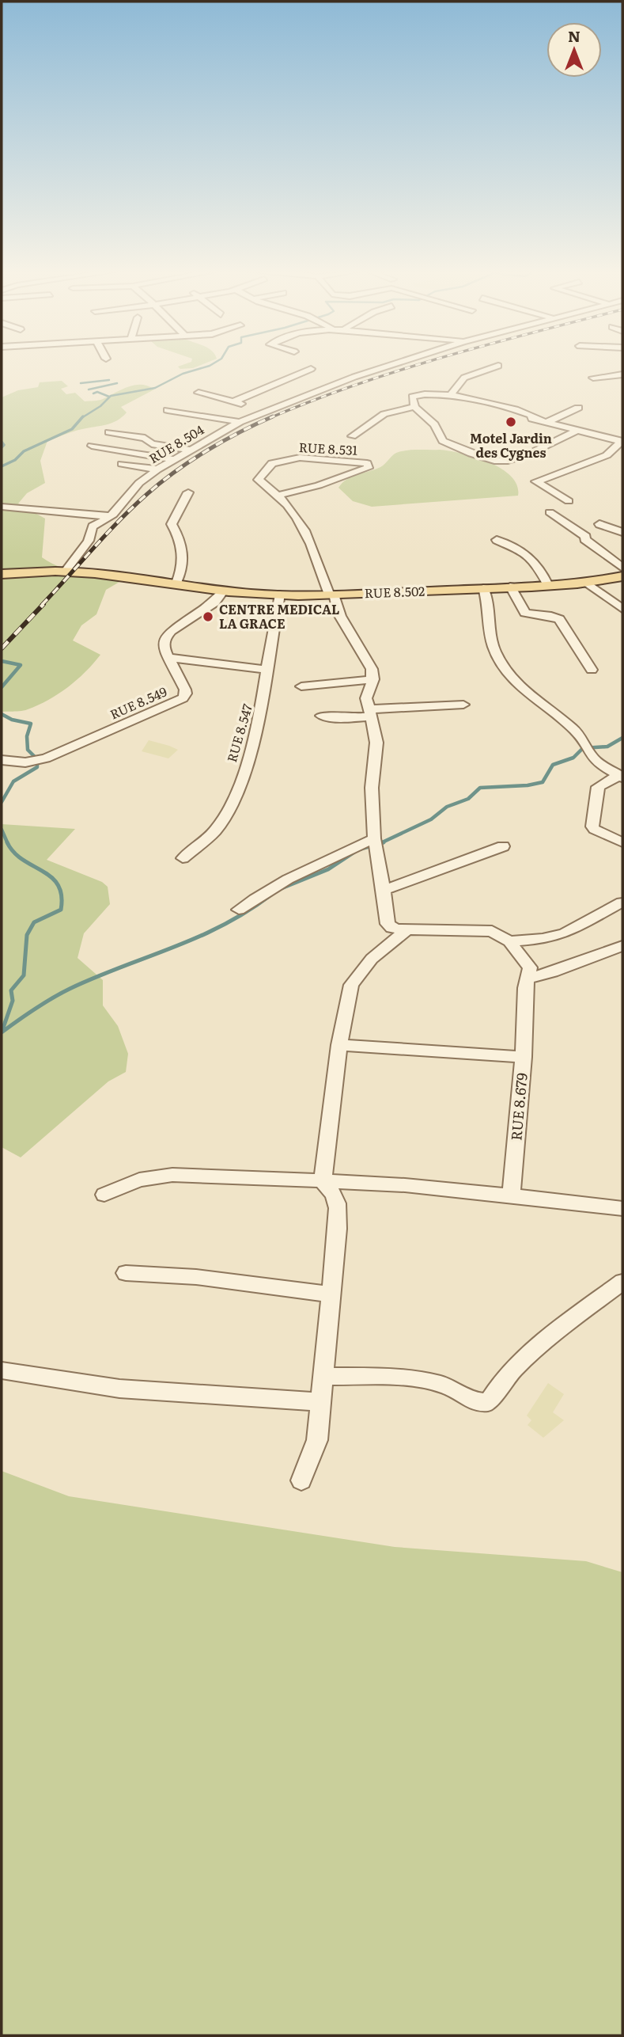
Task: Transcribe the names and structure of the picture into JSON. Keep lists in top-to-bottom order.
{
  "streets": {
    "main road": ["RUE 8.502"],
    "street": [
      "RUE 8.504",
      "RUE 8.531",
      "RUE 8.549",
      "RUE 8.547",
      "RUE 8.679"
    ]
  },
  "crossings": [
    ["RUE 8.504", "RUE 8.502"],
    ["RUE 8.531", "RUE 8.502"],
    ["RUE 8.502", "RUE 8.547"]
  ],
  "places": ["Motel Jardin des Cygnes", "CENTRE MEDICAL LA GRACE"],
  "north": "top"
}
